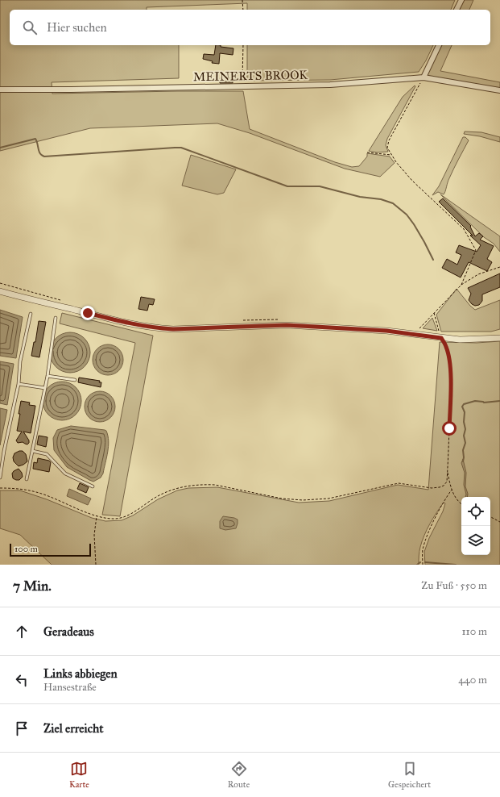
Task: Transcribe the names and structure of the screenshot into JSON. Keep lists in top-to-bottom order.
{
  "streets": {
    "street": ["MEINERTS BROOK"]
  },
  "scale_bar": "100 m",
  "page": {
    "search": "Hier suchen",
    "scale": "100 m",
    "heading": ["7 Min.", "Zu Fuß · 550 m"],
    "list": [
      ["Geradeaus", "110 m"],
      ["Links abbiegen", "Hansestraße", "440 m"],
      "Ziel erreicht"
    ],
    "nav": ["Karte", "Route", "Gespeichert"]
  }
}
